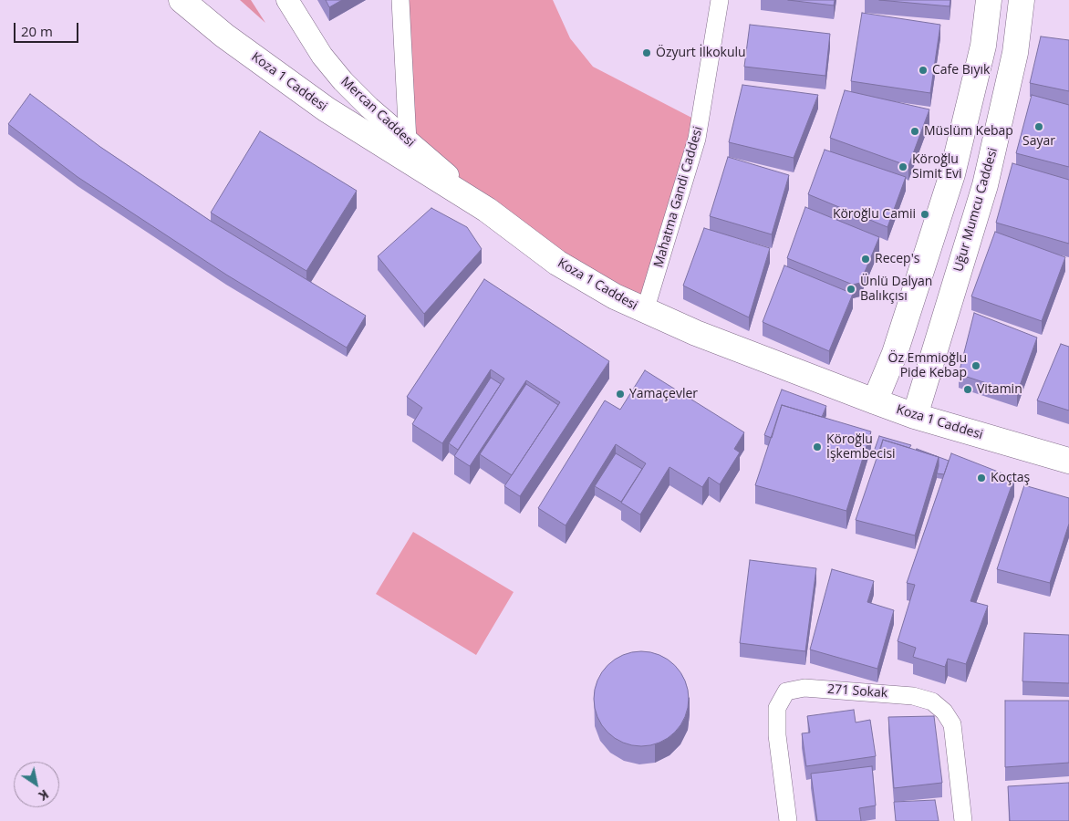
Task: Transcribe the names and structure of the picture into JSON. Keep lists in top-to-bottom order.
{
  "streets": {
    "main road": ["Koza 1 Caddesi", "Uğur Mumcu Caddesi"],
    "street": ["Mercan Caddesi", "Mahatma Gandi Caddesi", "271 Sokak"]
  },
  "crossings": [
    ["Koza 1 Caddesi", "Mercan Caddesi"],
    ["Koza 1 Caddesi", "Mahatma Gandi Caddesi"],
    ["Koza 1 Caddesi", "Uğur Mumcu Caddesi"]
  ],
  "places": [
    "Özyurt İlkokulu",
    "Cafe Bıyık",
    "Sayar",
    "Müslüm Kebap",
    "Köroğlu Simit Evi",
    "Köroğlu Camii",
    "Recep's",
    "Ünlü Dalyan Balıkçısı",
    "Öz Emmioğlu Pide Kebap",
    "Vitamin",
    "Yamaçevler",
    "Köroğlu İşkembecisi",
    "Koçtaş"
  ],
  "scale_bar": "20 m",
  "north": "bottom right"
}
